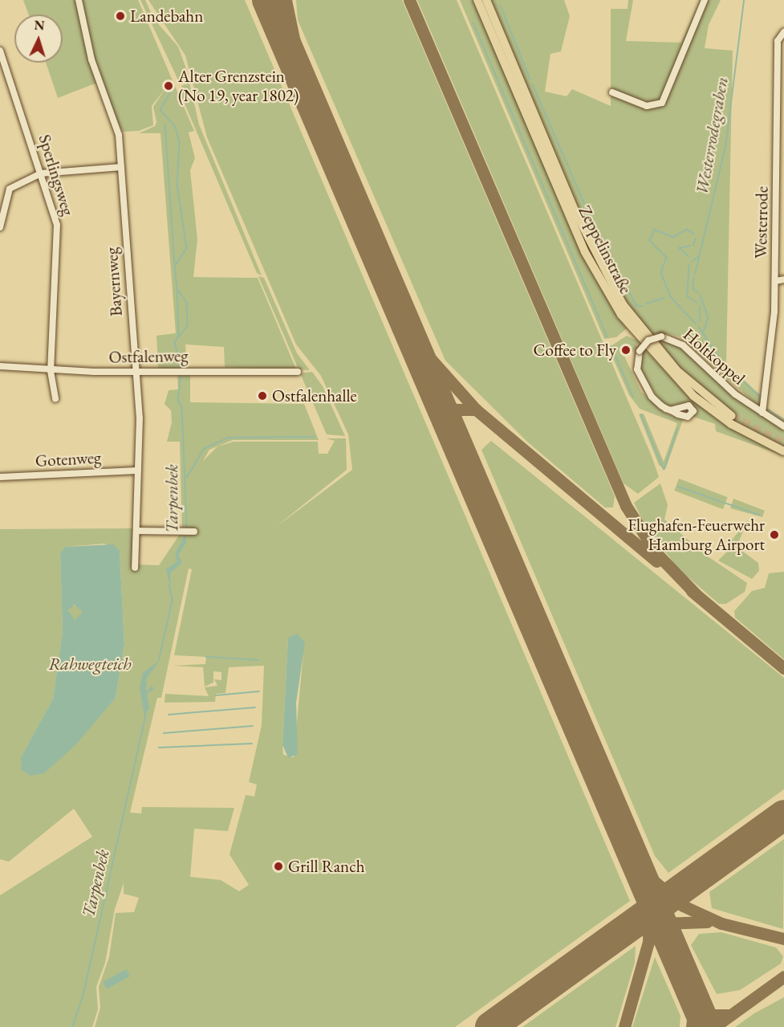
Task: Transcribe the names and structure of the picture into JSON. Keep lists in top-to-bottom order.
{
  "streets": {
    "highway": ["Zeppelinstraße"],
    "street": [
      "Sperlingsweg",
      "Westerrode",
      "Bayernweg",
      "Ostfalenweg",
      "Holtkoppel",
      "Gotenweg"
    ]
  },
  "crossings": [
    ["Sperlingsweg", "Ostfalenweg"],
    ["Westerrode", "Holtkoppel"],
    ["Bayernweg", "Ostfalenweg"],
    ["Bayernweg", "Gotenweg"]
  ],
  "water": ["Westerrodegraben", "Tarpenbek", "Rahwegteich"],
  "places": [
    "Landebahn",
    "Alter Grenzstein (No 19, year 1802)",
    "Coffee to Fly",
    "Ostfalenhalle",
    "Flughafen-Feuerwehr Hamburg Airport",
    "Grill Ranch"
  ],
  "north": "top"
}
